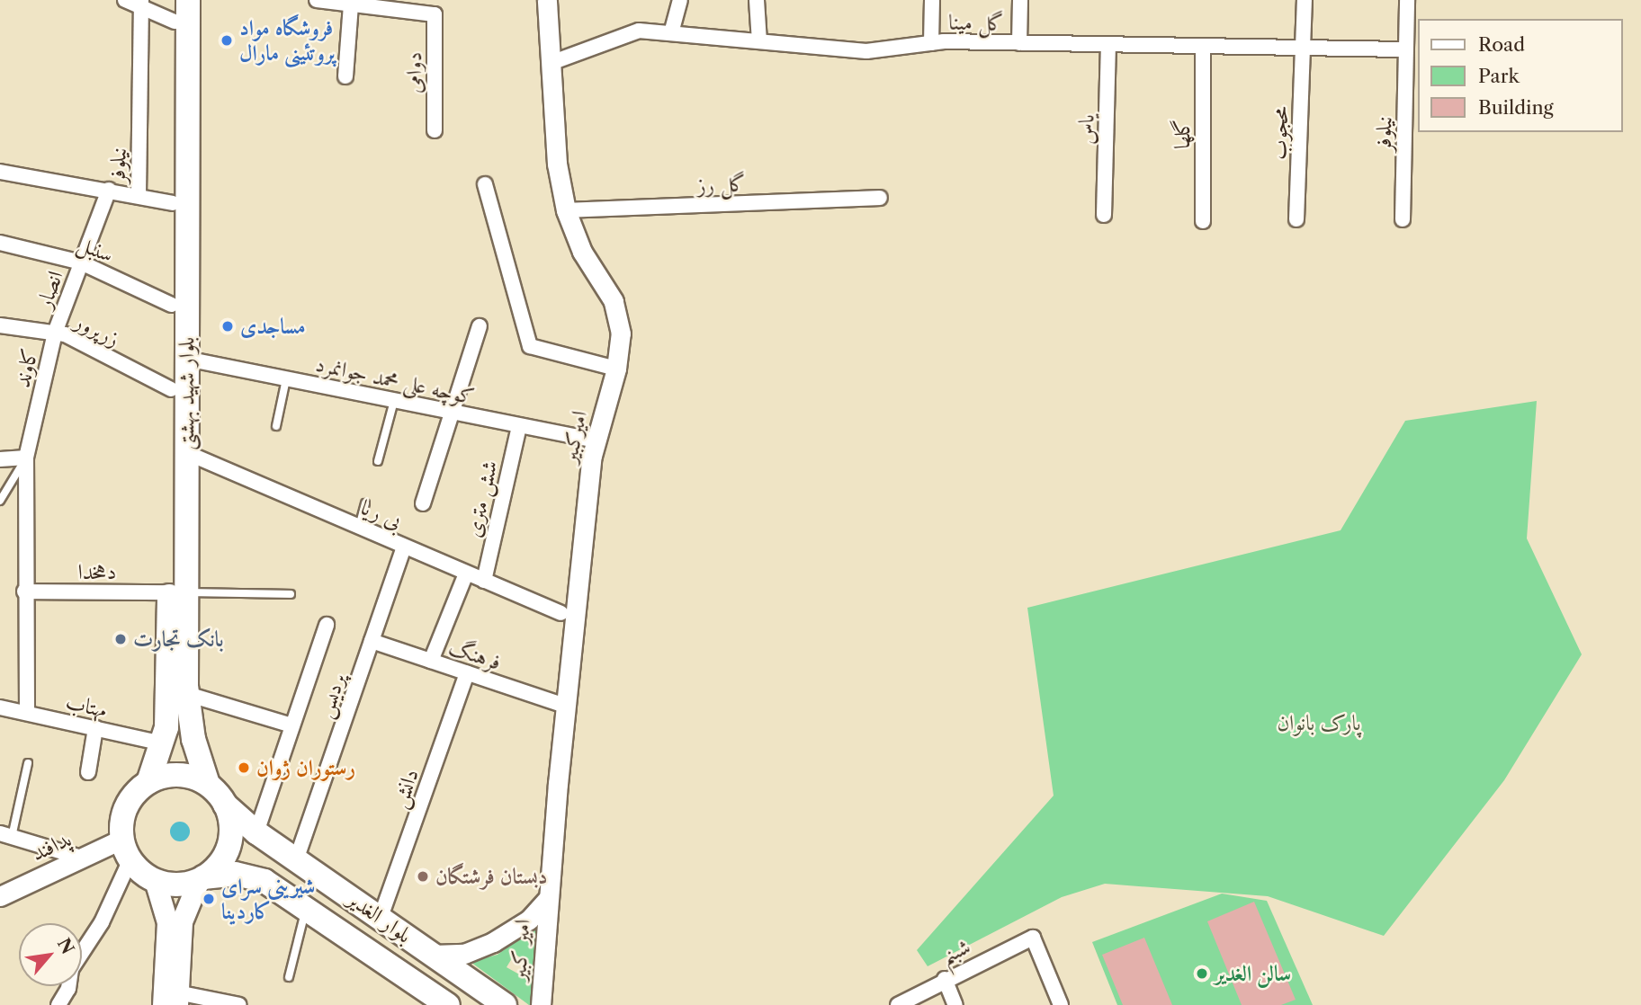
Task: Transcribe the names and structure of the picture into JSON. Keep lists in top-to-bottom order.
{
  "streets": {
    "main road": ["بلوار شهید بهشتی", "بلوار الغدیر"],
    "street": [
      "گل مینا",
      "دوامی",
      "یاس",
      "محجوب",
      "گلها",
      "نیلوفر",
      "گل رز",
      "سنبل",
      "انصار",
      "زرپرور",
      "کاوند",
      "کوچه علی محمد جوانمرد",
      "امیرکبیر",
      "شش متری",
      "بی ریا",
      "دهخدا",
      "فرهنگ",
      "پردیس",
      "مهتاب",
      "دانش",
      "پدافند",
      "امیر کبیر",
      "شبنم"
    ]
  },
  "crossings": [
    ["گل مینا", "یاس"],
    ["گل مینا", "محجوب"],
    ["گل مینا", "گلها"],
    ["گل مینا", "نیلوفر"],
    ["گل مینا", "امیرکبیر"],
    ["نیلوفر", "انصار"],
    ["گل رز", "امیرکبیر"],
    ["سنبل", "انصار"],
    ["سنبل", "بلوار شهید بهشتی"],
    ["انصار", "زرپرور"],
    ["انصار", "کاوند"],
    ["زرپرور", "کاوند"],
    ["زرپرور", "بلوار شهید بهشتی"],
    ["کاوند", "دهخدا"],
    ["کاوند", "مهتاب"],
    ["کوچه علی محمد جوانمرد", "بلوار شهید بهشتی"],
    ["کوچه علی محمد جوانمرد", "امیرکبیر"],
    ["کوچه علی محمد جوانمرد", "شش متری"],
    ["بلوار شهید بهشتی", "بی ریا"],
    ["بلوار شهید بهشتی", "دهخدا"],
    ["بلوار شهید بهشتی", "مهتاب"],
    ["بلوار شهید بهشتی", "پدافند"],
    ["بلوار شهید بهشتی", "بلوار الغدیر"],
    ["امیرکبیر", "فرهنگ"],
    ["امیرکبیر", "امیر کبیر"],
    ["شش متری", "بی ریا"],
    ["بی ریا", "پردیس"],
    ["فرهنگ", "پردیس"],
    ["فرهنگ", "دانش"],
    ["پردیس", "بلوار الغدیر"],
    ["دانش", "بلوار الغدیر"],
    ["پدافند", "بلوار الغدیر"]
  ],
  "parks": ["پارک بانوان"],
  "places": [
    "فروشگاه مواد پروتئینی مارال",
    "مساجدی",
    "بانک تجارت",
    "رستوران ژوان",
    "دبستان فرشتگان",
    "شیرینی سرای کاردینا",
    "سالن الغدیر"
  ],
  "legend": ["Road", "Park", "Building"],
  "north": "top right"
}
